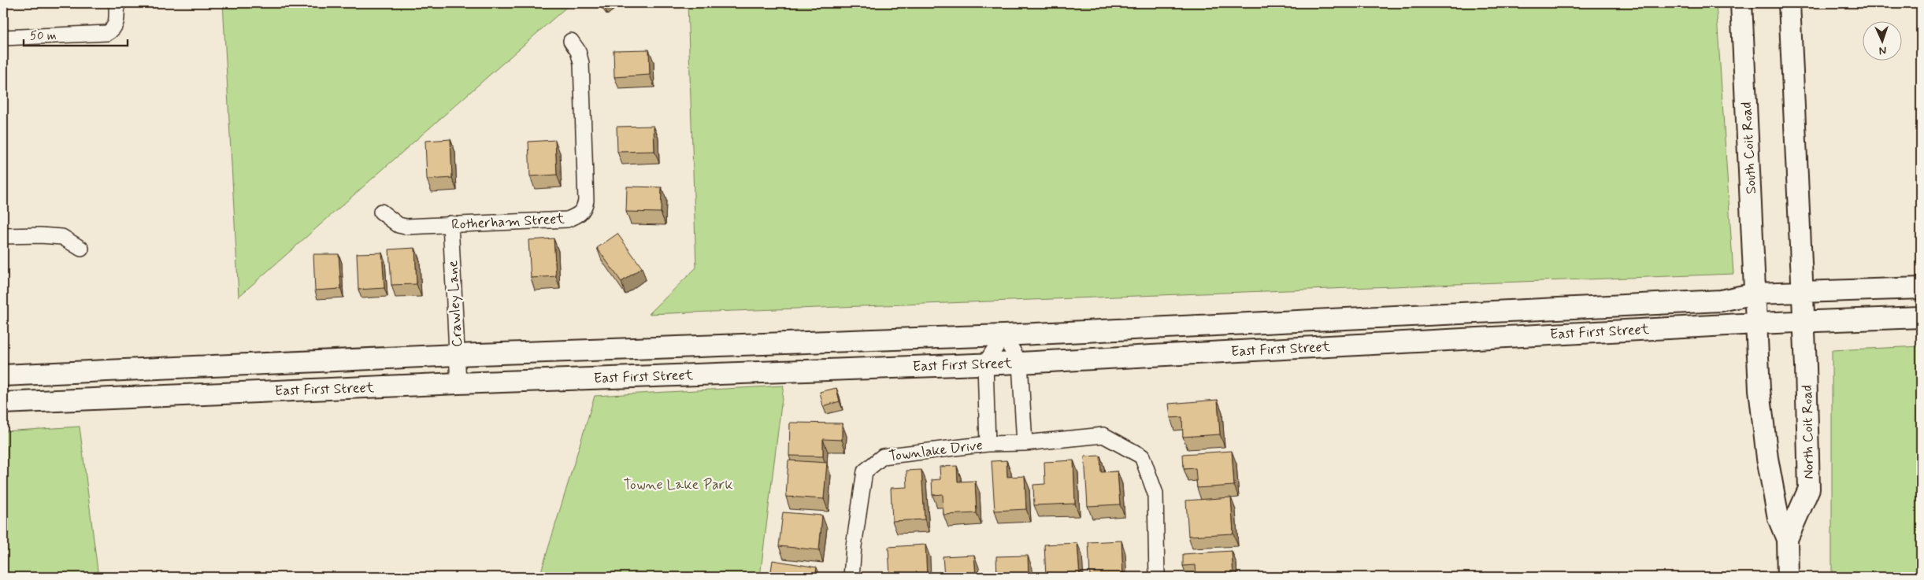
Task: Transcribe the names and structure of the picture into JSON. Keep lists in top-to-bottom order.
{
  "streets": {
    "main road": ["South Coit Road", "East First Street", "North Coit Road"],
    "street": ["Rotherham Street", "Crawley Lane", "Townlake Drive"]
  },
  "crossings": [
    ["South Coit Road", "East First Street"],
    ["South Coit Road", "North Coit Road"],
    ["Rotherham Street", "Crawley Lane"],
    ["Crawley Lane", "East First Street"],
    ["East First Street", "North Coit Road"]
  ],
  "parks": ["Towne Lake Park"],
  "scale_bar": "50 m",
  "north": "bottom"
}
